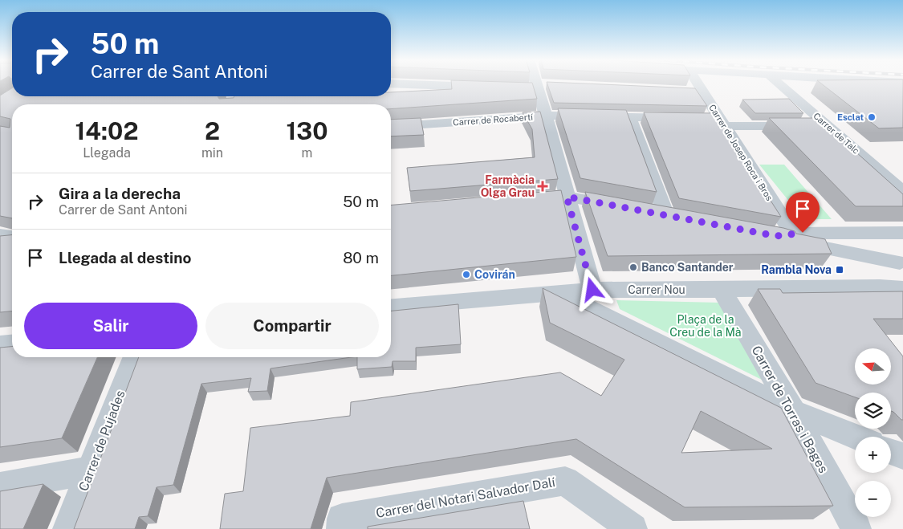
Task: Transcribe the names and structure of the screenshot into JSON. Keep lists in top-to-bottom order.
{
  "streets": {
    "street": [
      "Carrer de Rocabertí",
      "Carrer de Talc",
      "Carrer de Josep Roca i Bros",
      "Carrer Nou",
      "Carrer de Torras i Bages",
      "Carrer de Pujades",
      "Carrer del Notari Salvador Dalí"
    ]
  },
  "crossings": [
    ["Carrer de Rocabertí", "Carrer de Talc"],
    ["Carrer de Rocabertí", "Carrer de Josep Roca i Bros"],
    ["Carrer Nou", "Carrer de Torras i Bages"]
  ],
  "parks": ["Plaça de la Creu de la Mà"],
  "places": {
    "other": ["Esclat", "Banco Santander", "Covirán"],
    "health": ["Farmàcia Olga Grau"],
    "transit": ["Rambla Nova"]
  },
  "north": "left",
  "page": {
    "turn": ["50 m", "Carrer de Sant Antoni"],
    "eta": [
      "14:02",
      "Llegada",
      "2",
      "min",
      "130",
      "m"
    ],
    "list": [
      {
        "name": "Gira a la derecha",
        "note": "Carrer de Sant Antoni",
        "value": "50 m"
      },
      {
        "name": "Llegada al destino",
        "value": "80 m"
      }
    ],
    "buttons": ["Salir", "Compartir"],
    "map_buttons": ["+", "−"]
  }
}
